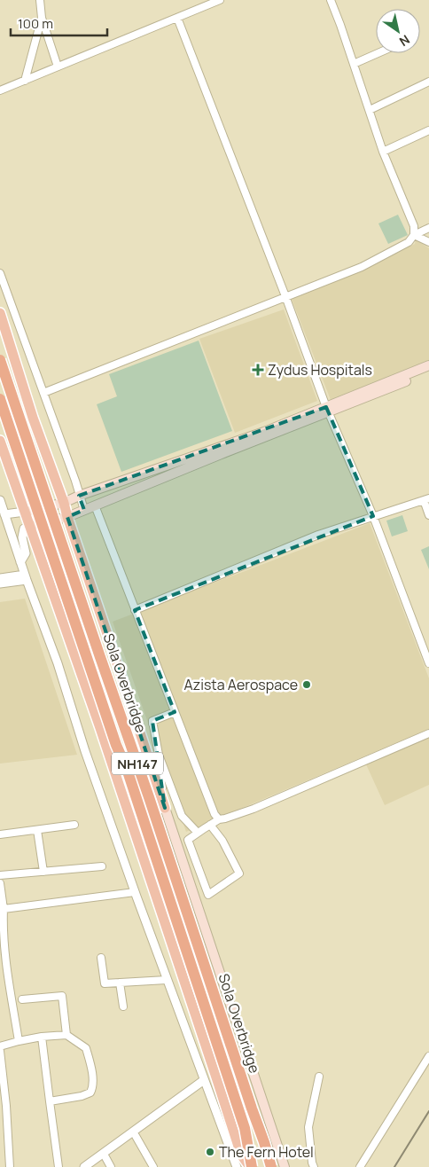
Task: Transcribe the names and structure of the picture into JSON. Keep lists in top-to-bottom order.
{
  "streets": {
    "highway": ["Sola Overbridge", "NH147"]
  },
  "places": {
    "health": ["Zydus Hospitals"],
    "other": ["Azista Aerospace", "The Fern Hotel"]
  },
  "scale_bar": "100 m",
  "north": "bottom right"
}
